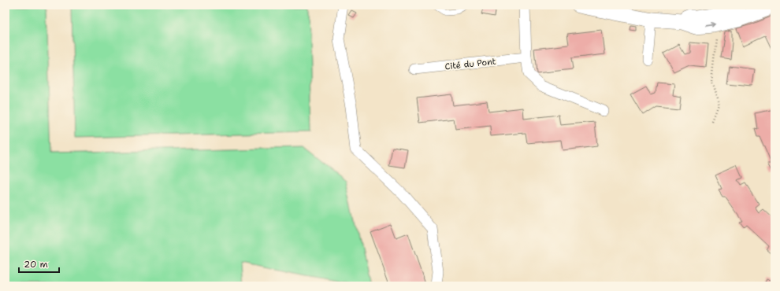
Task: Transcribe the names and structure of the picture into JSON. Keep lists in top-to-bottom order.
{
  "streets": {
    "street": ["Cité du Pont"]
  },
  "scale_bar": "20 m"
}
